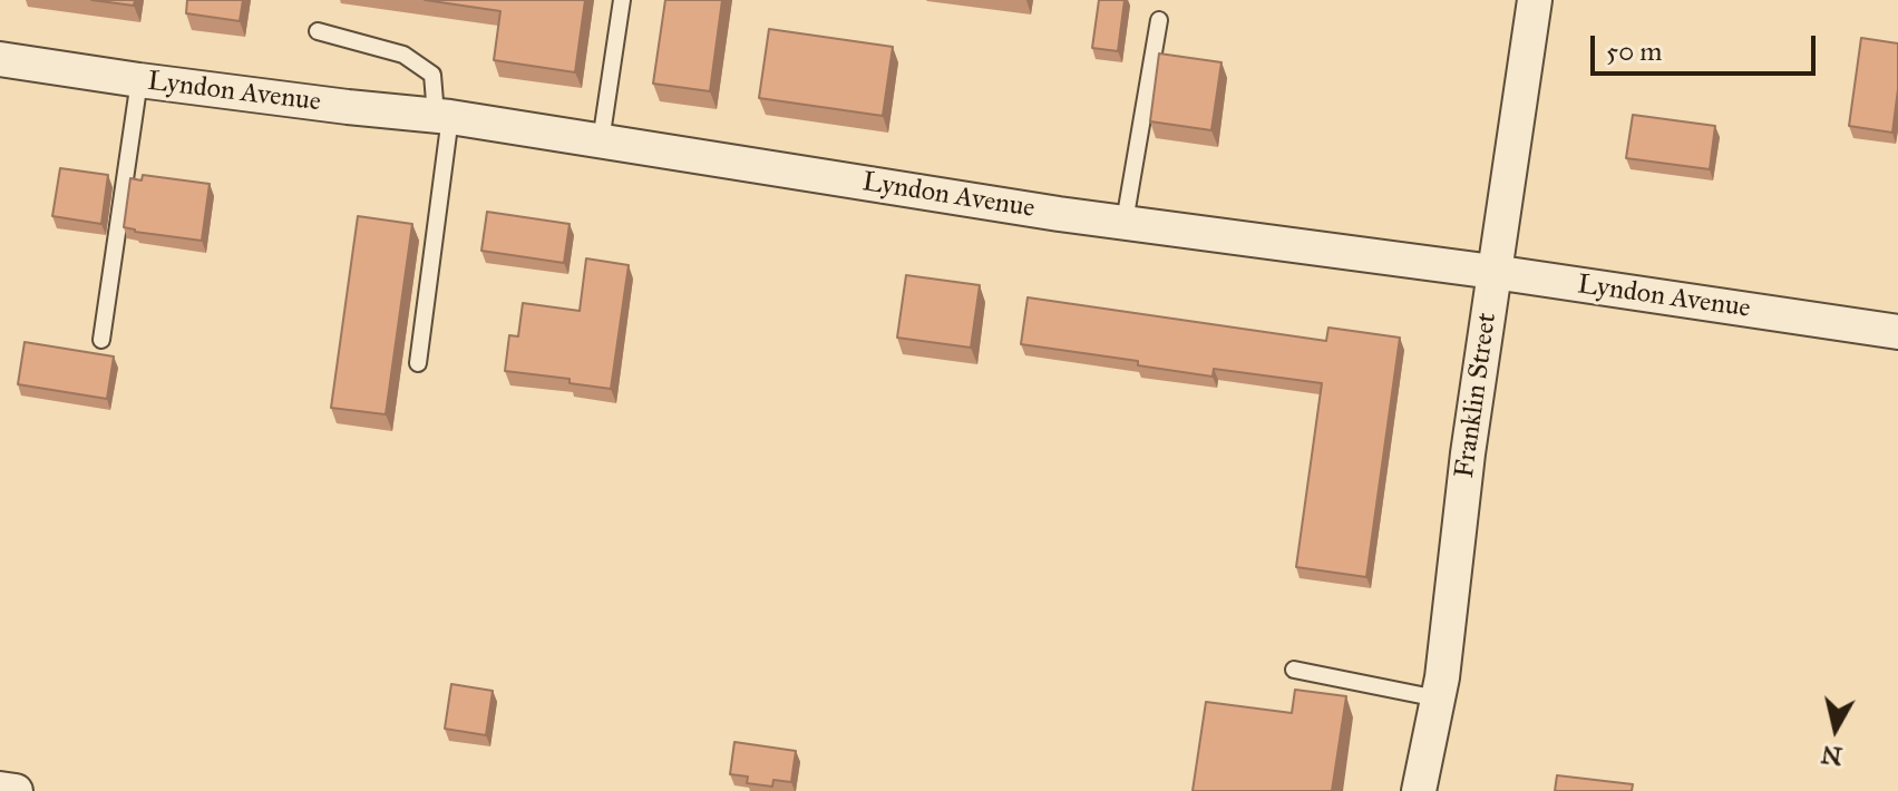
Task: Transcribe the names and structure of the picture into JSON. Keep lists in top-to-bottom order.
{
  "streets": {
    "street": ["Lyndon Avenue", "Franklin Street"]
  },
  "crossings": [
    ["Lyndon Avenue", "Franklin Street"]
  ],
  "scale_bar": "50 m",
  "north": "bottom"
}
